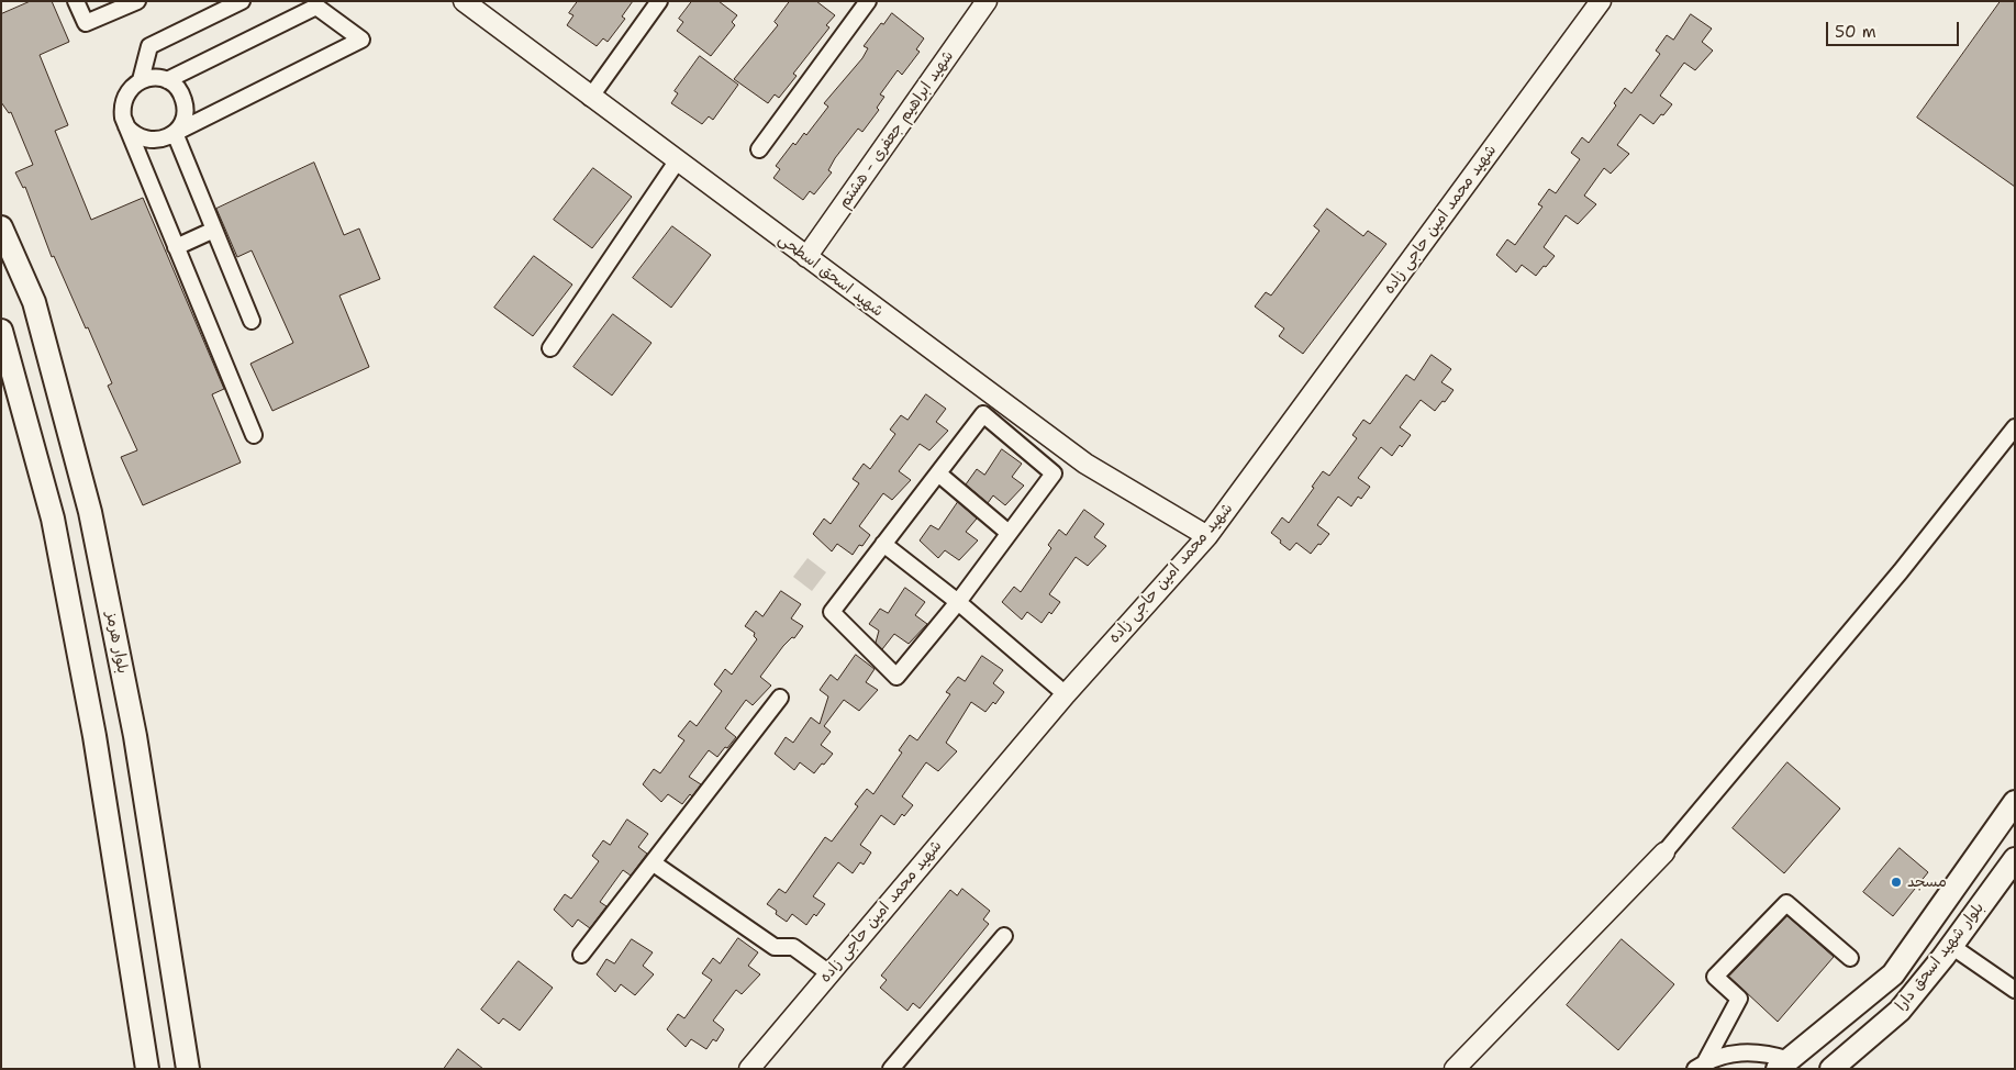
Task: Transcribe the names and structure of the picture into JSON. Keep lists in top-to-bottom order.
{
  "streets": {
    "main road": ["بلوار هرمز", "بلوار شهید اسحق دارا"],
    "street": ["شهید ابراهیم جعفری - هشتم", "شهید محمد امین حاجی زاده", "شهید اسحق اسطحی"]
  },
  "crossings": [
    ["شهید ابراهیم جعفری - هشتم", "شهید اسحق اسطحی"],
    ["شهید محمد امین حاجی زاده", "شهید اسحق اسطحی"]
  ],
  "places": ["مسجد"],
  "scale_bar": "50 m"
}
